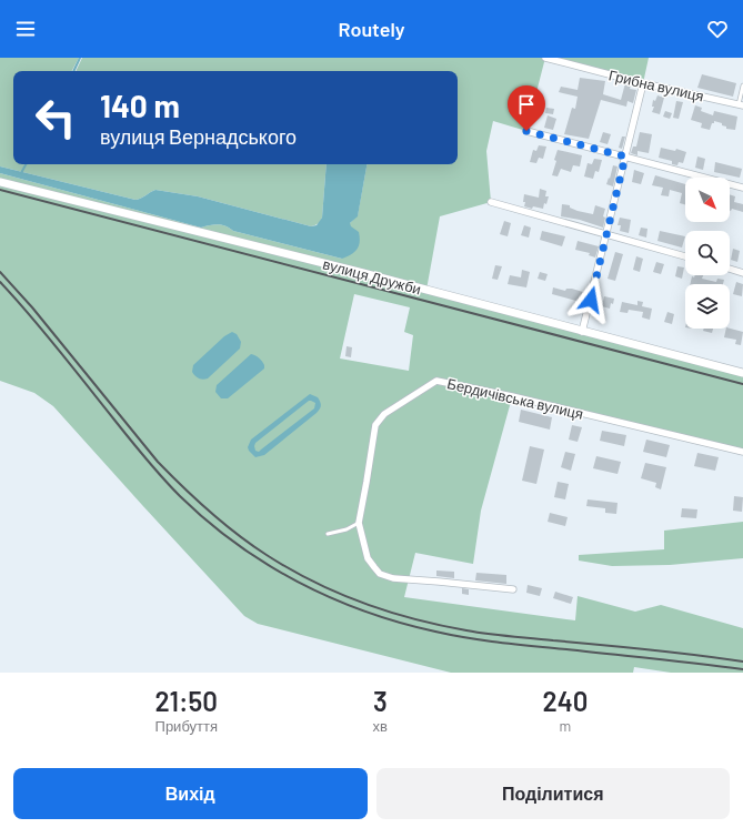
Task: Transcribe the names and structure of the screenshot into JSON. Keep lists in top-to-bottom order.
{
  "streets": {
    "street": ["Грибна вулиця", "вулиця Дружби", "Бердичівська вулиця"]
  },
  "north": "bottom right",
  "page": {
    "header": "Routely",
    "turn": ["140 m", "вулиця Вернадського"],
    "eta": [
      "21:50",
      "Прибуття",
      "3",
      "хв",
      "240",
      "m"
    ],
    "buttons": ["Вихід", "Поділитися"]
  }
}
